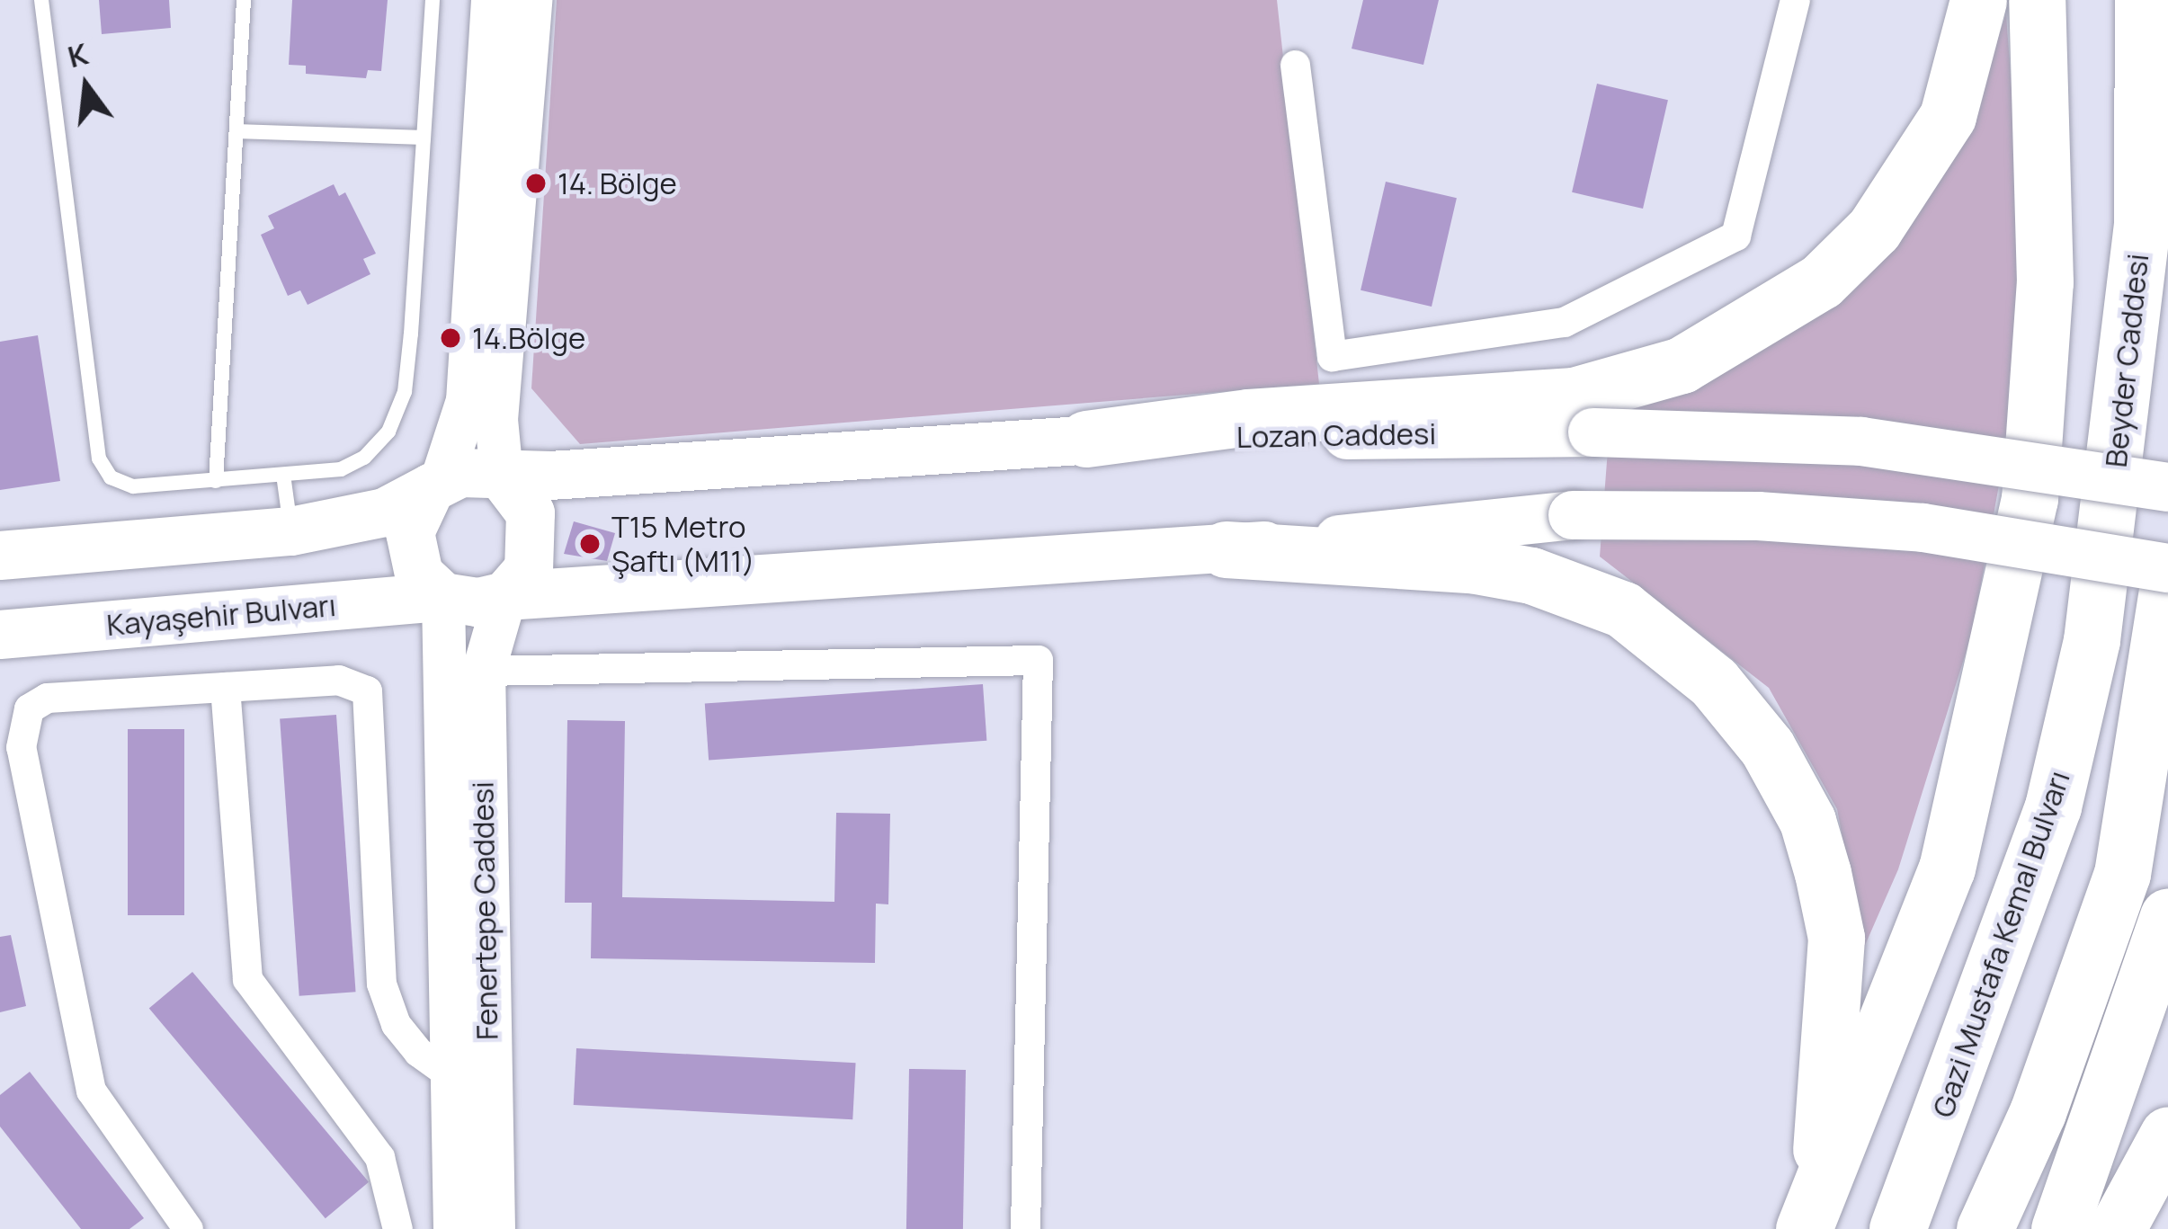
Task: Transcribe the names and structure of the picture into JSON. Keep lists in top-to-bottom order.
{
  "streets": {
    "highway": ["Beyder Caddesi", "Gazi Mustafa Kemal Bulvarı"],
    "main road": ["Lozan Caddesi", "Kayaşehir Bulvarı"],
    "street": ["Fenertepe Caddesi"]
  },
  "crossings": [
    ["Beyder Caddesi", "Gazi Mustafa Kemal Bulvarı"],
    ["Lozan Caddesi", "Kayaşehir Bulvarı"],
    ["Lozan Caddesi", "Fenertepe Caddesi"],
    ["Kayaşehir Bulvarı", "Fenertepe Caddesi"]
  ],
  "places": ["14. Bölge", "14.Bölge", "T15 Metro Şaftı (M11)"],
  "north": "top"
}
